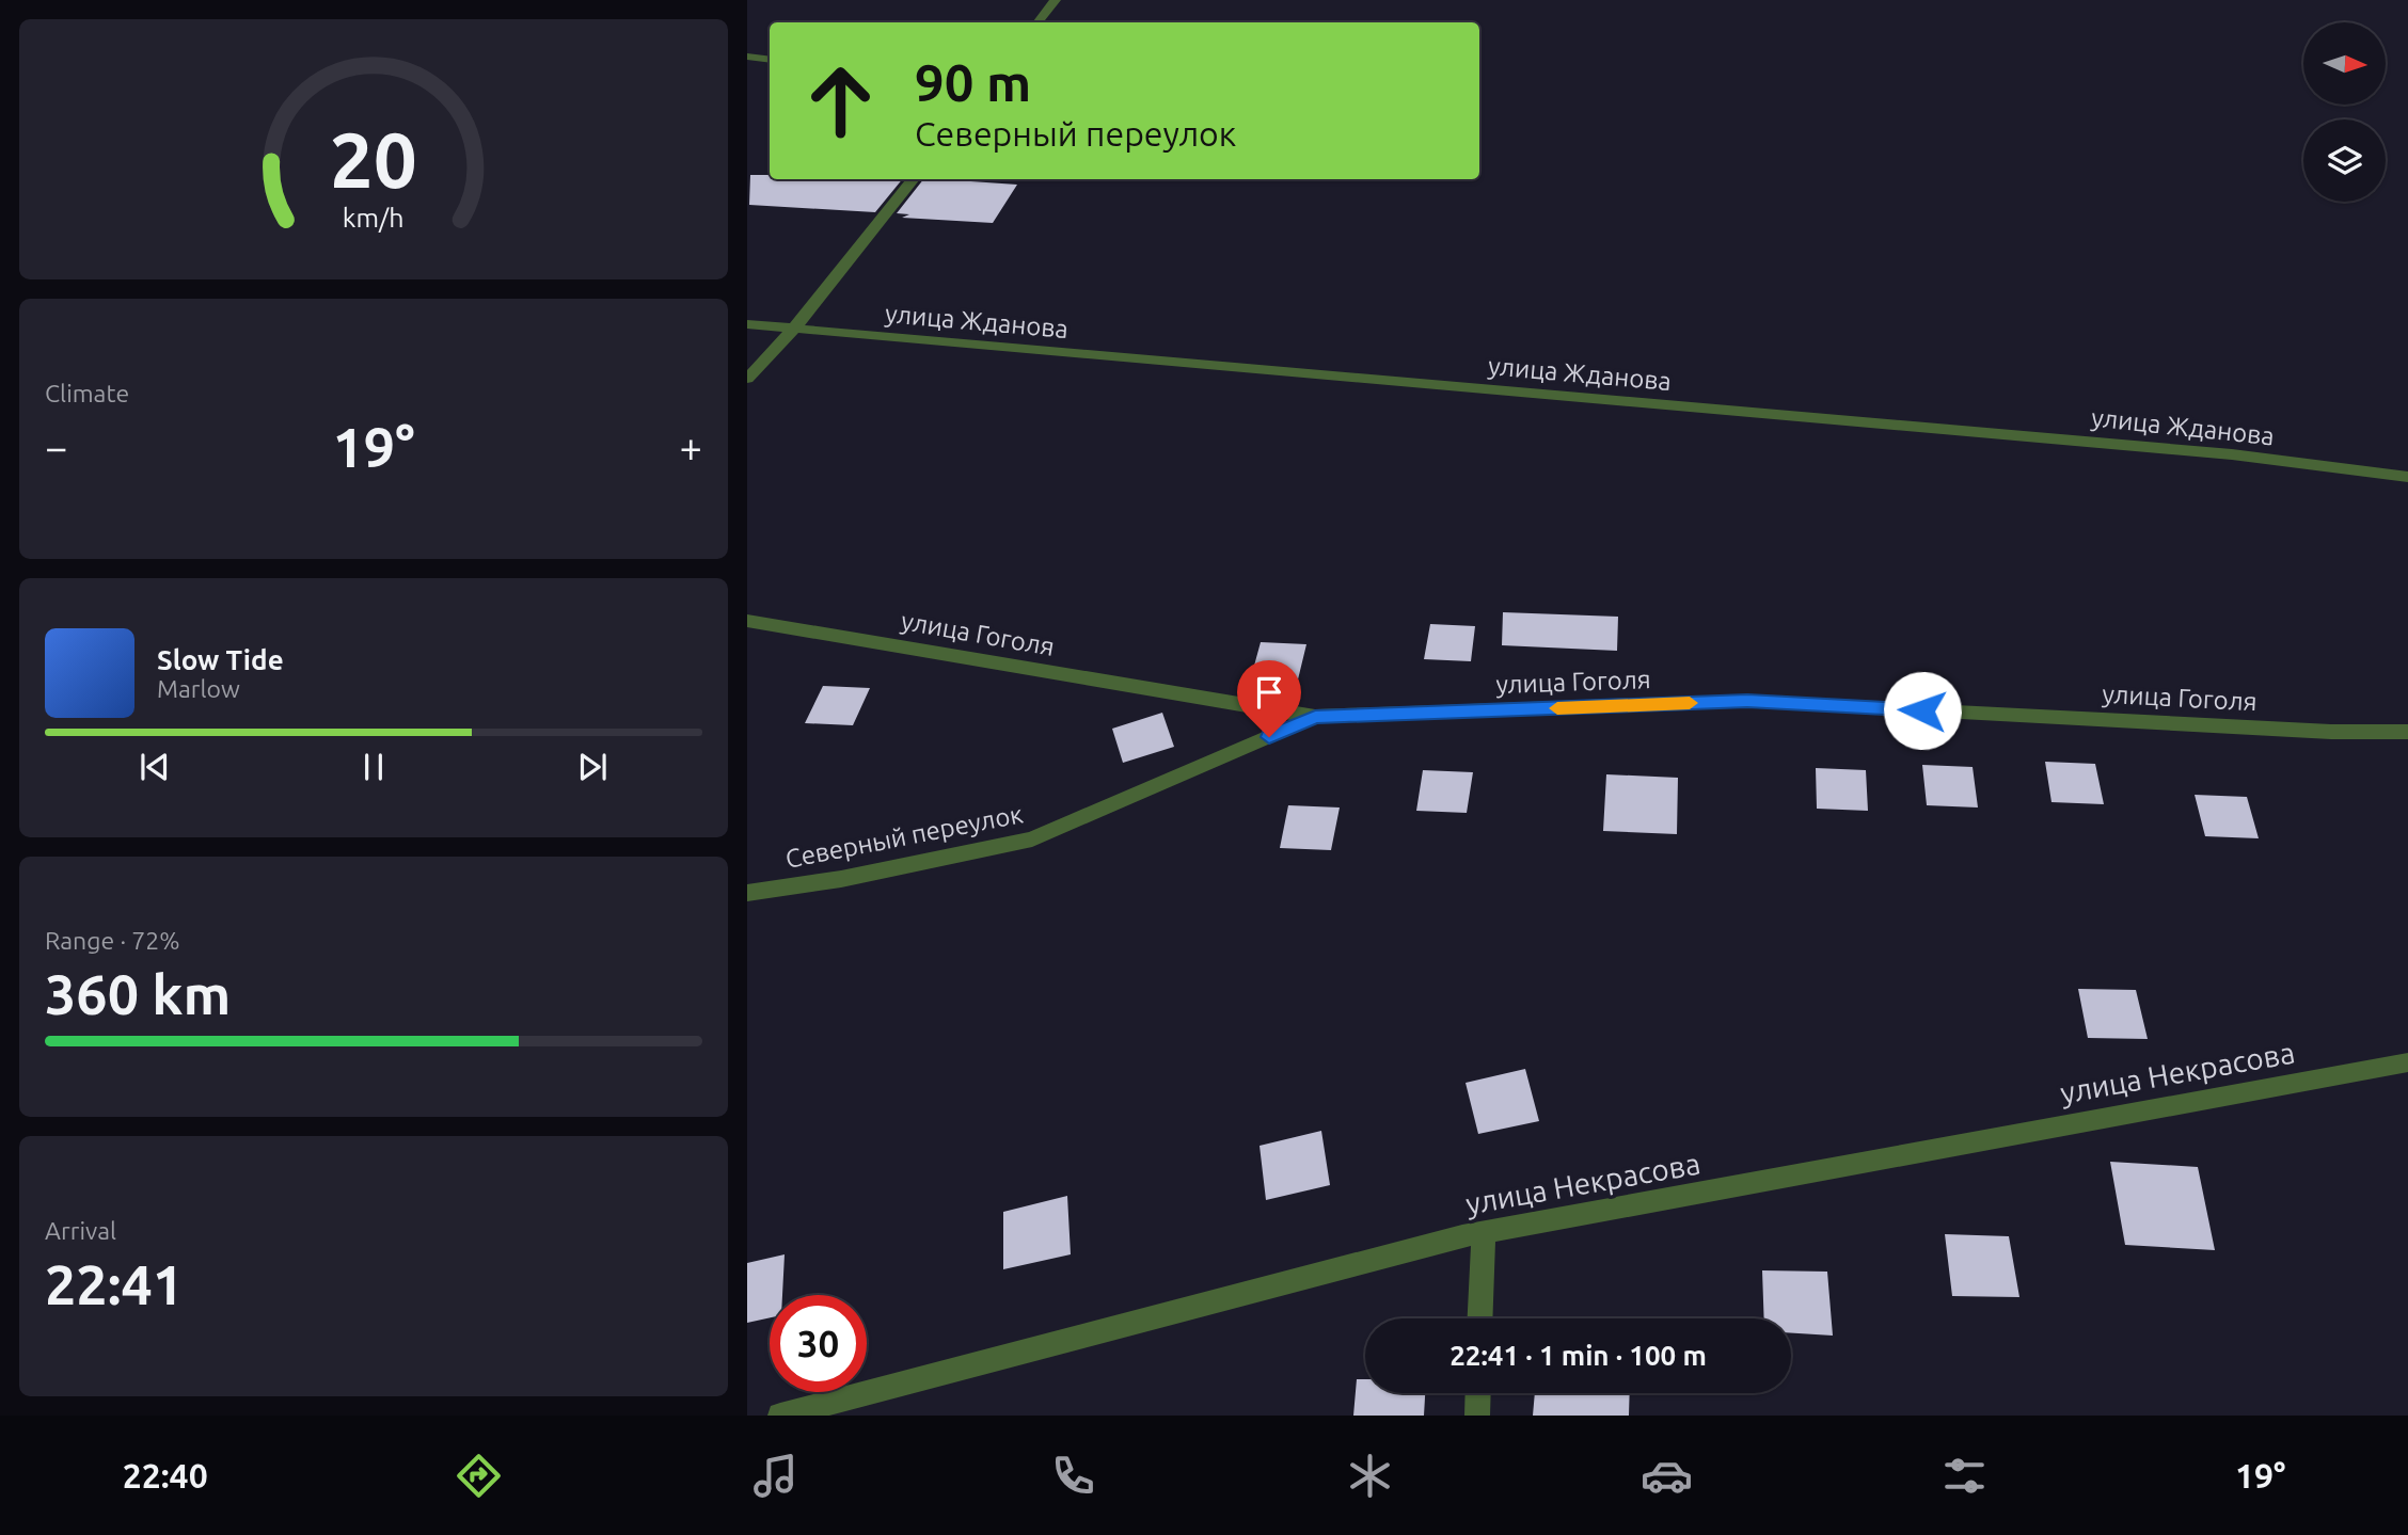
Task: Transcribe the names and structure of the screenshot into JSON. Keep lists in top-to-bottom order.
{
  "streets": {
    "street": [
      "улица Жданова",
      "улица Гоголя",
      "Северный переулок",
      "улица Некрасова"
    ]
  },
  "crossings": [
    ["улица Гоголя", "Северный переулок"]
  ],
  "north": "right",
  "page": {
    "turn": ["90 m", "Северный переулок"],
    "tile": [
      "Climate",
      ["Range · 72%", "360 km"],
      ["Arrival", "22:41"]
    ],
    "heat": ["−", "19°", "+"],
    "song": ["Slow Tide", "Marlow"],
    "limit": "30",
    "trip": "22:41 · 1 min · 100 m",
    "tabs": ["22:40", "19°"],
    "gauge": ["20", "km/h"]
  }
}
